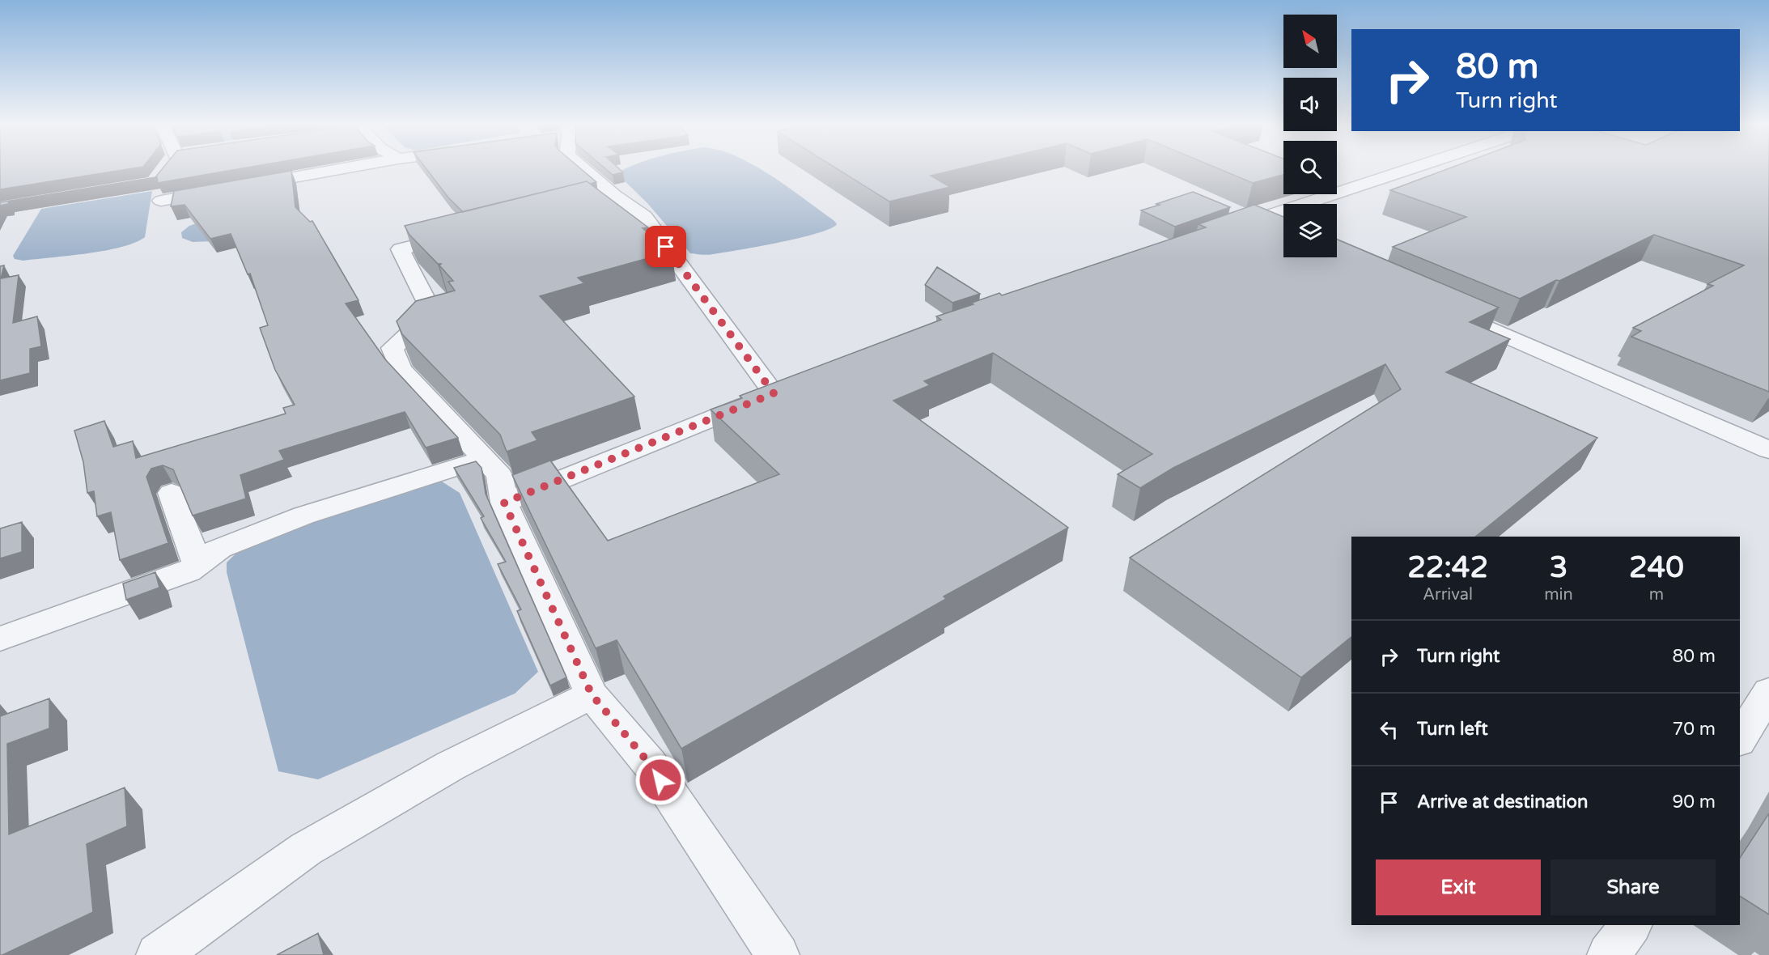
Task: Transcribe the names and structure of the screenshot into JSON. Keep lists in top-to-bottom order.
{
  "north": "top left",
  "page": {
    "turn": ["80 m", "Turn right"],
    "eta": [
      "22:42",
      "Arrival",
      "3",
      "min",
      "240",
      "m"
    ],
    "list": [
      {
        "name": "Turn right",
        "value": "80 m"
      },
      {
        "name": "Turn left",
        "value": "70 m"
      },
      {
        "name": "Arrive at destination",
        "value": "90 m"
      }
    ],
    "buttons": ["Exit", "Share"]
  }
}
